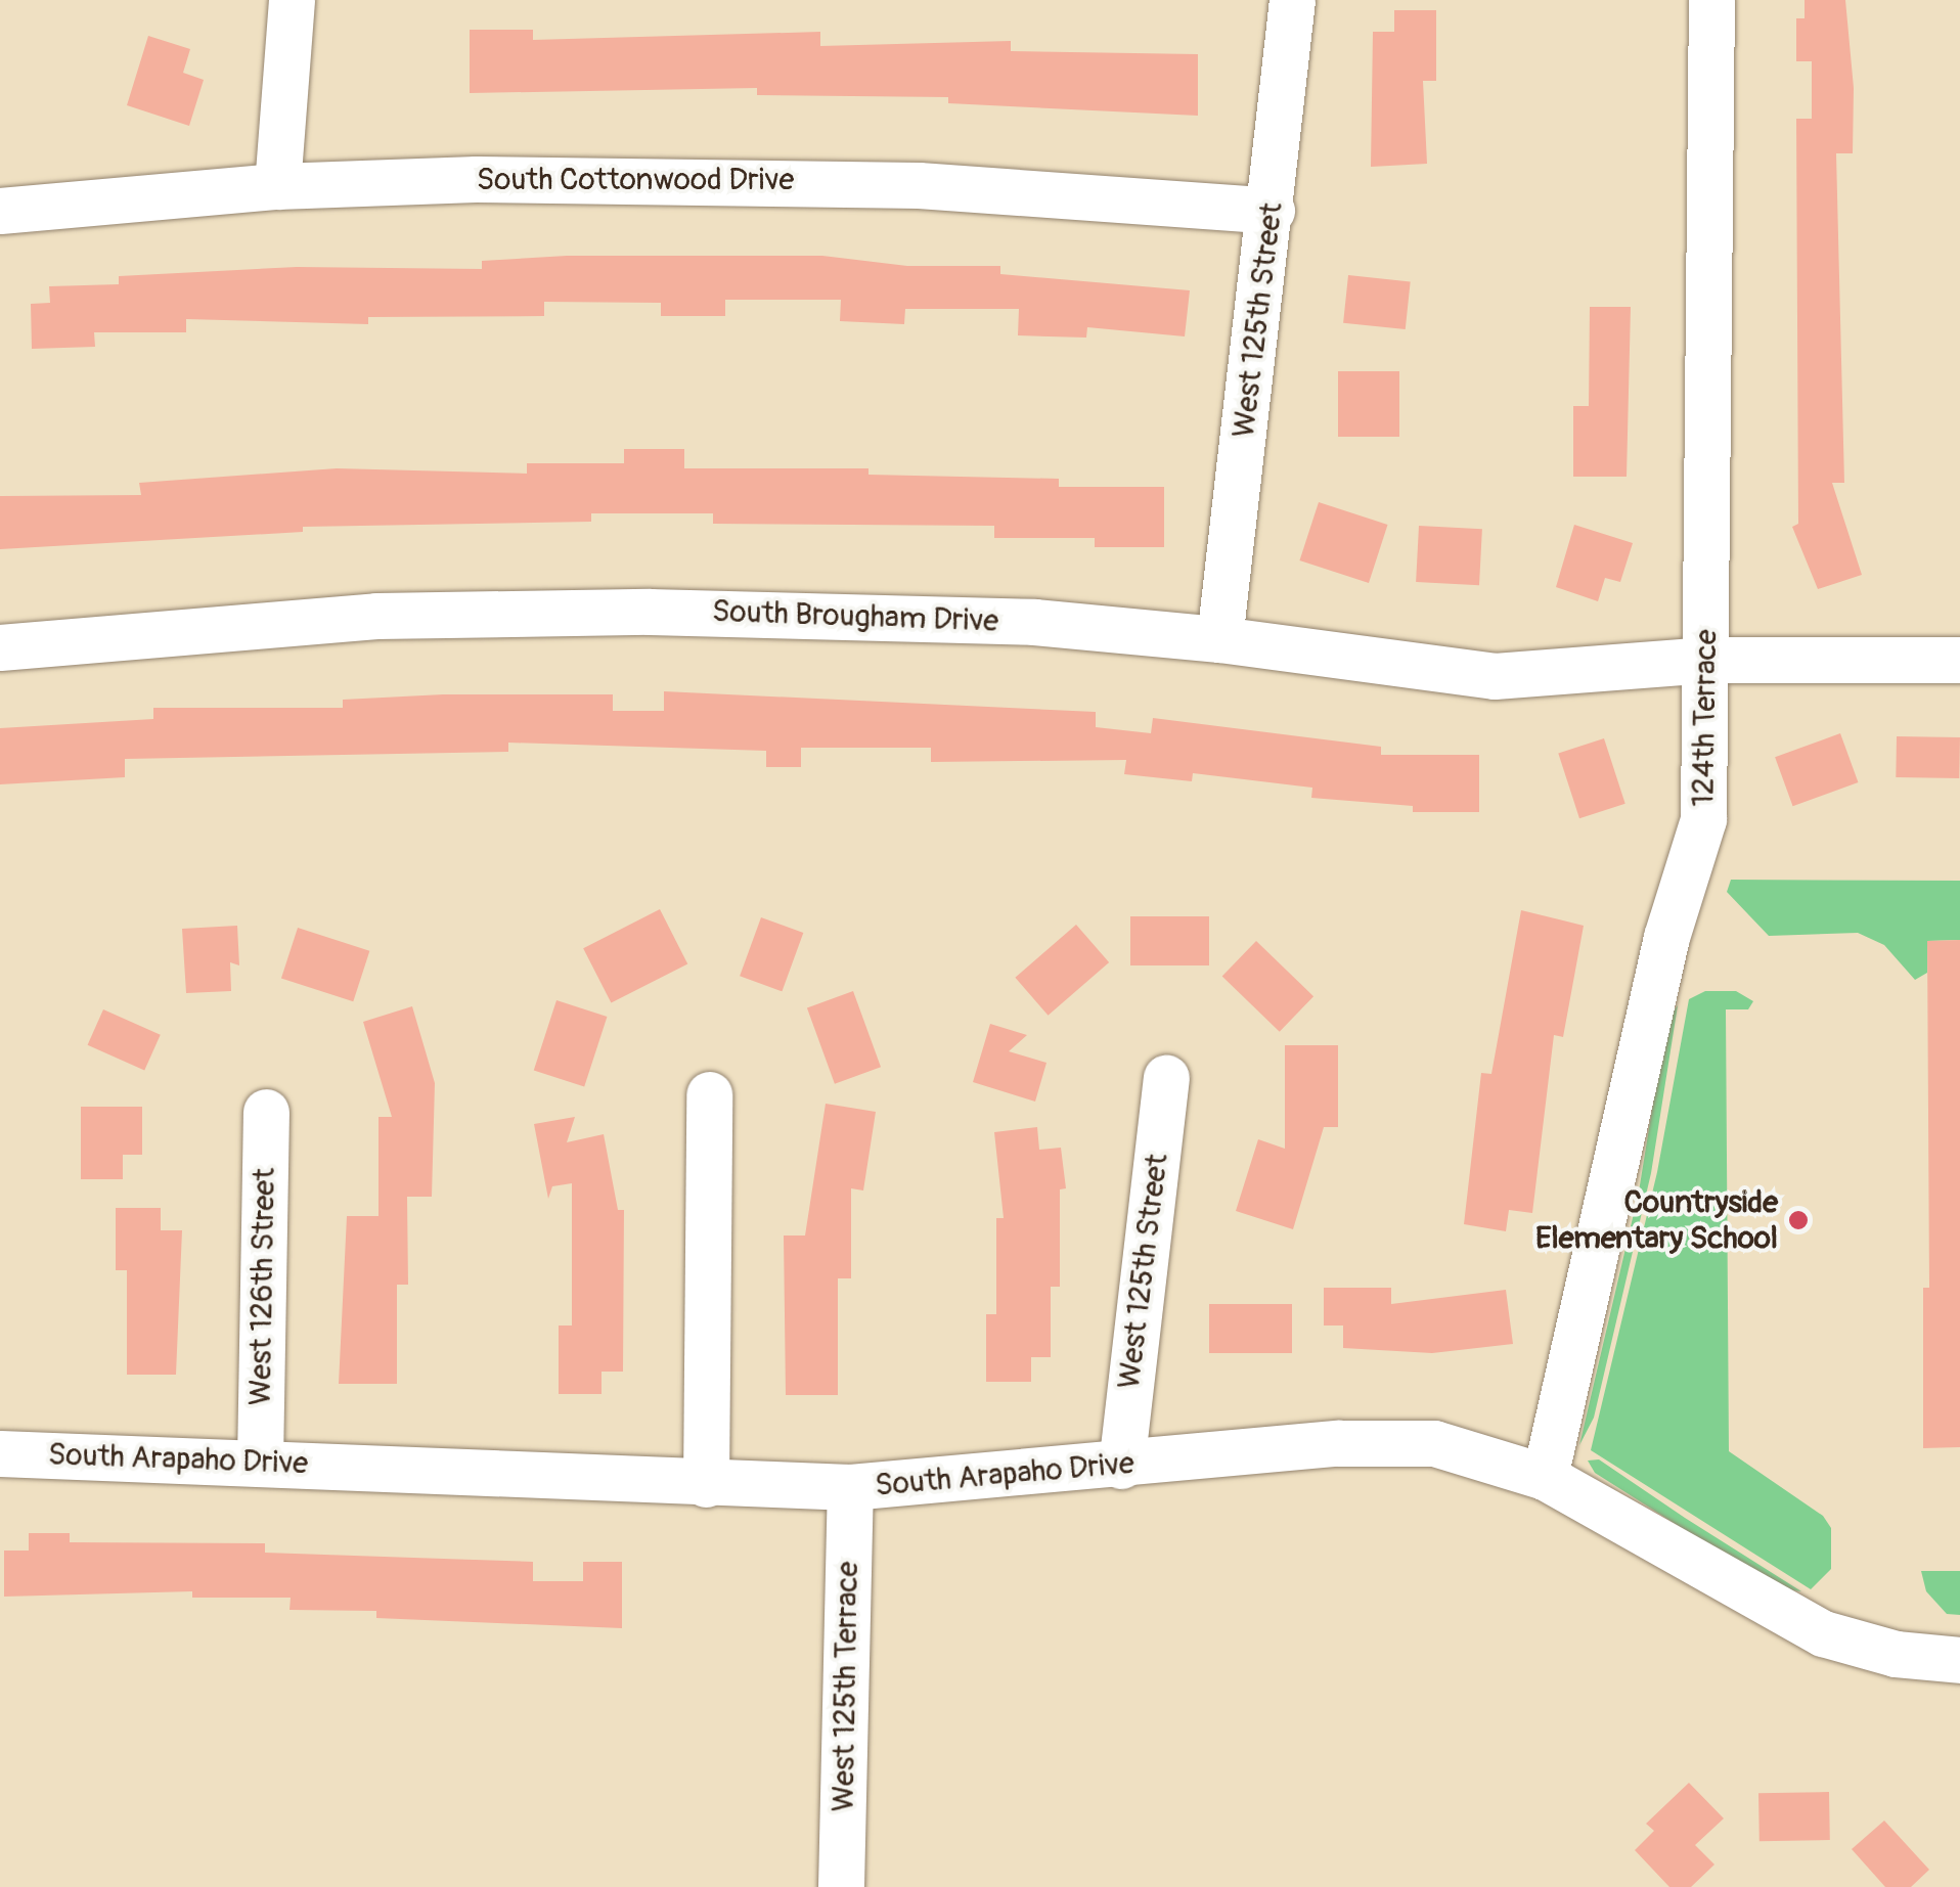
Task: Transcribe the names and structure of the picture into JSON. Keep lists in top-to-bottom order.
{
  "streets": {
    "street": [
      "South Cottonwood Drive",
      "West 125th Street",
      "South Brougham Drive",
      "124th Terrace",
      "West 126th Street",
      "South Arapaho Drive",
      "West 125th Terrace"
    ]
  },
  "crossings": [
    ["South Cottonwood Drive", "West 125th Street"],
    ["West 125th Street", "South Brougham Drive"],
    ["West 125th Street", "South Arapaho Drive"],
    ["South Brougham Drive", "124th Terrace"],
    ["124th Terrace", "South Arapaho Drive"],
    ["West 126th Street", "South Arapaho Drive"],
    ["South Arapaho Drive", "West 125th Terrace"]
  ],
  "places": ["Countryside Elementary School"]
}
